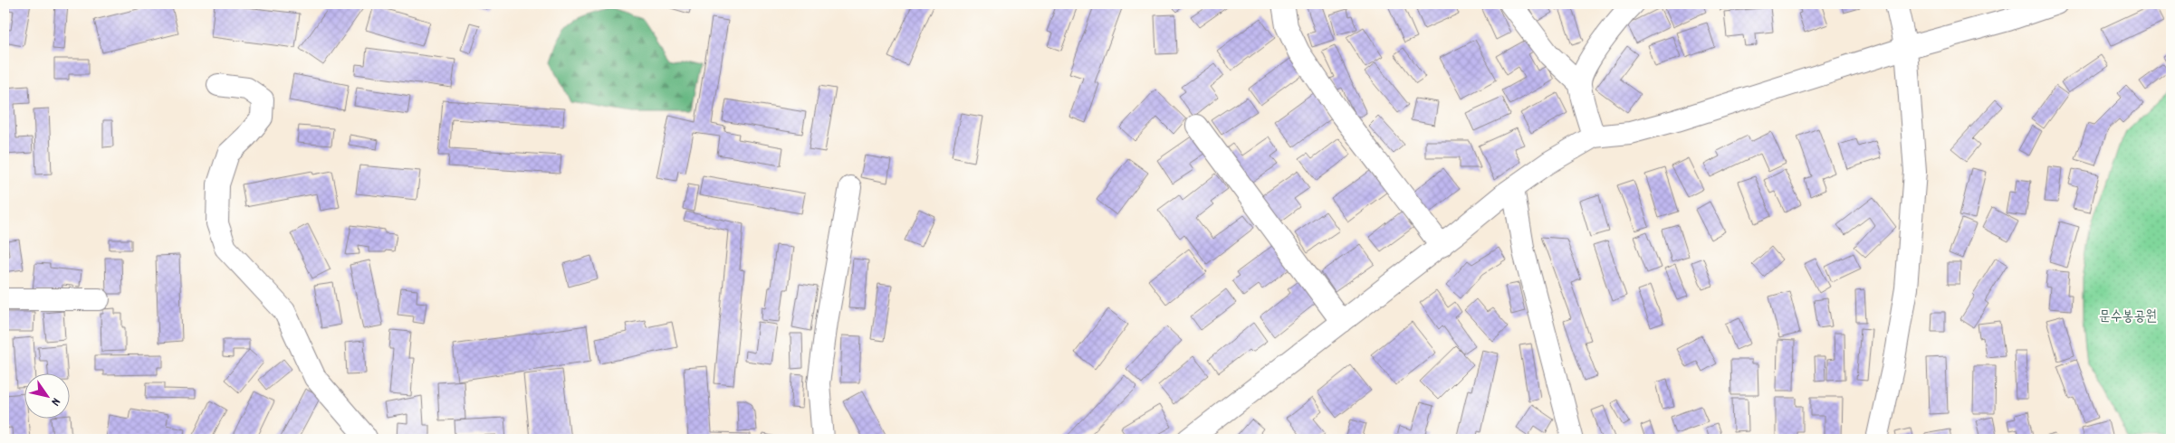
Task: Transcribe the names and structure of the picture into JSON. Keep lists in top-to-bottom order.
{
  "parks": ["문수봉공원"],
  "north": "bottom right"
}
